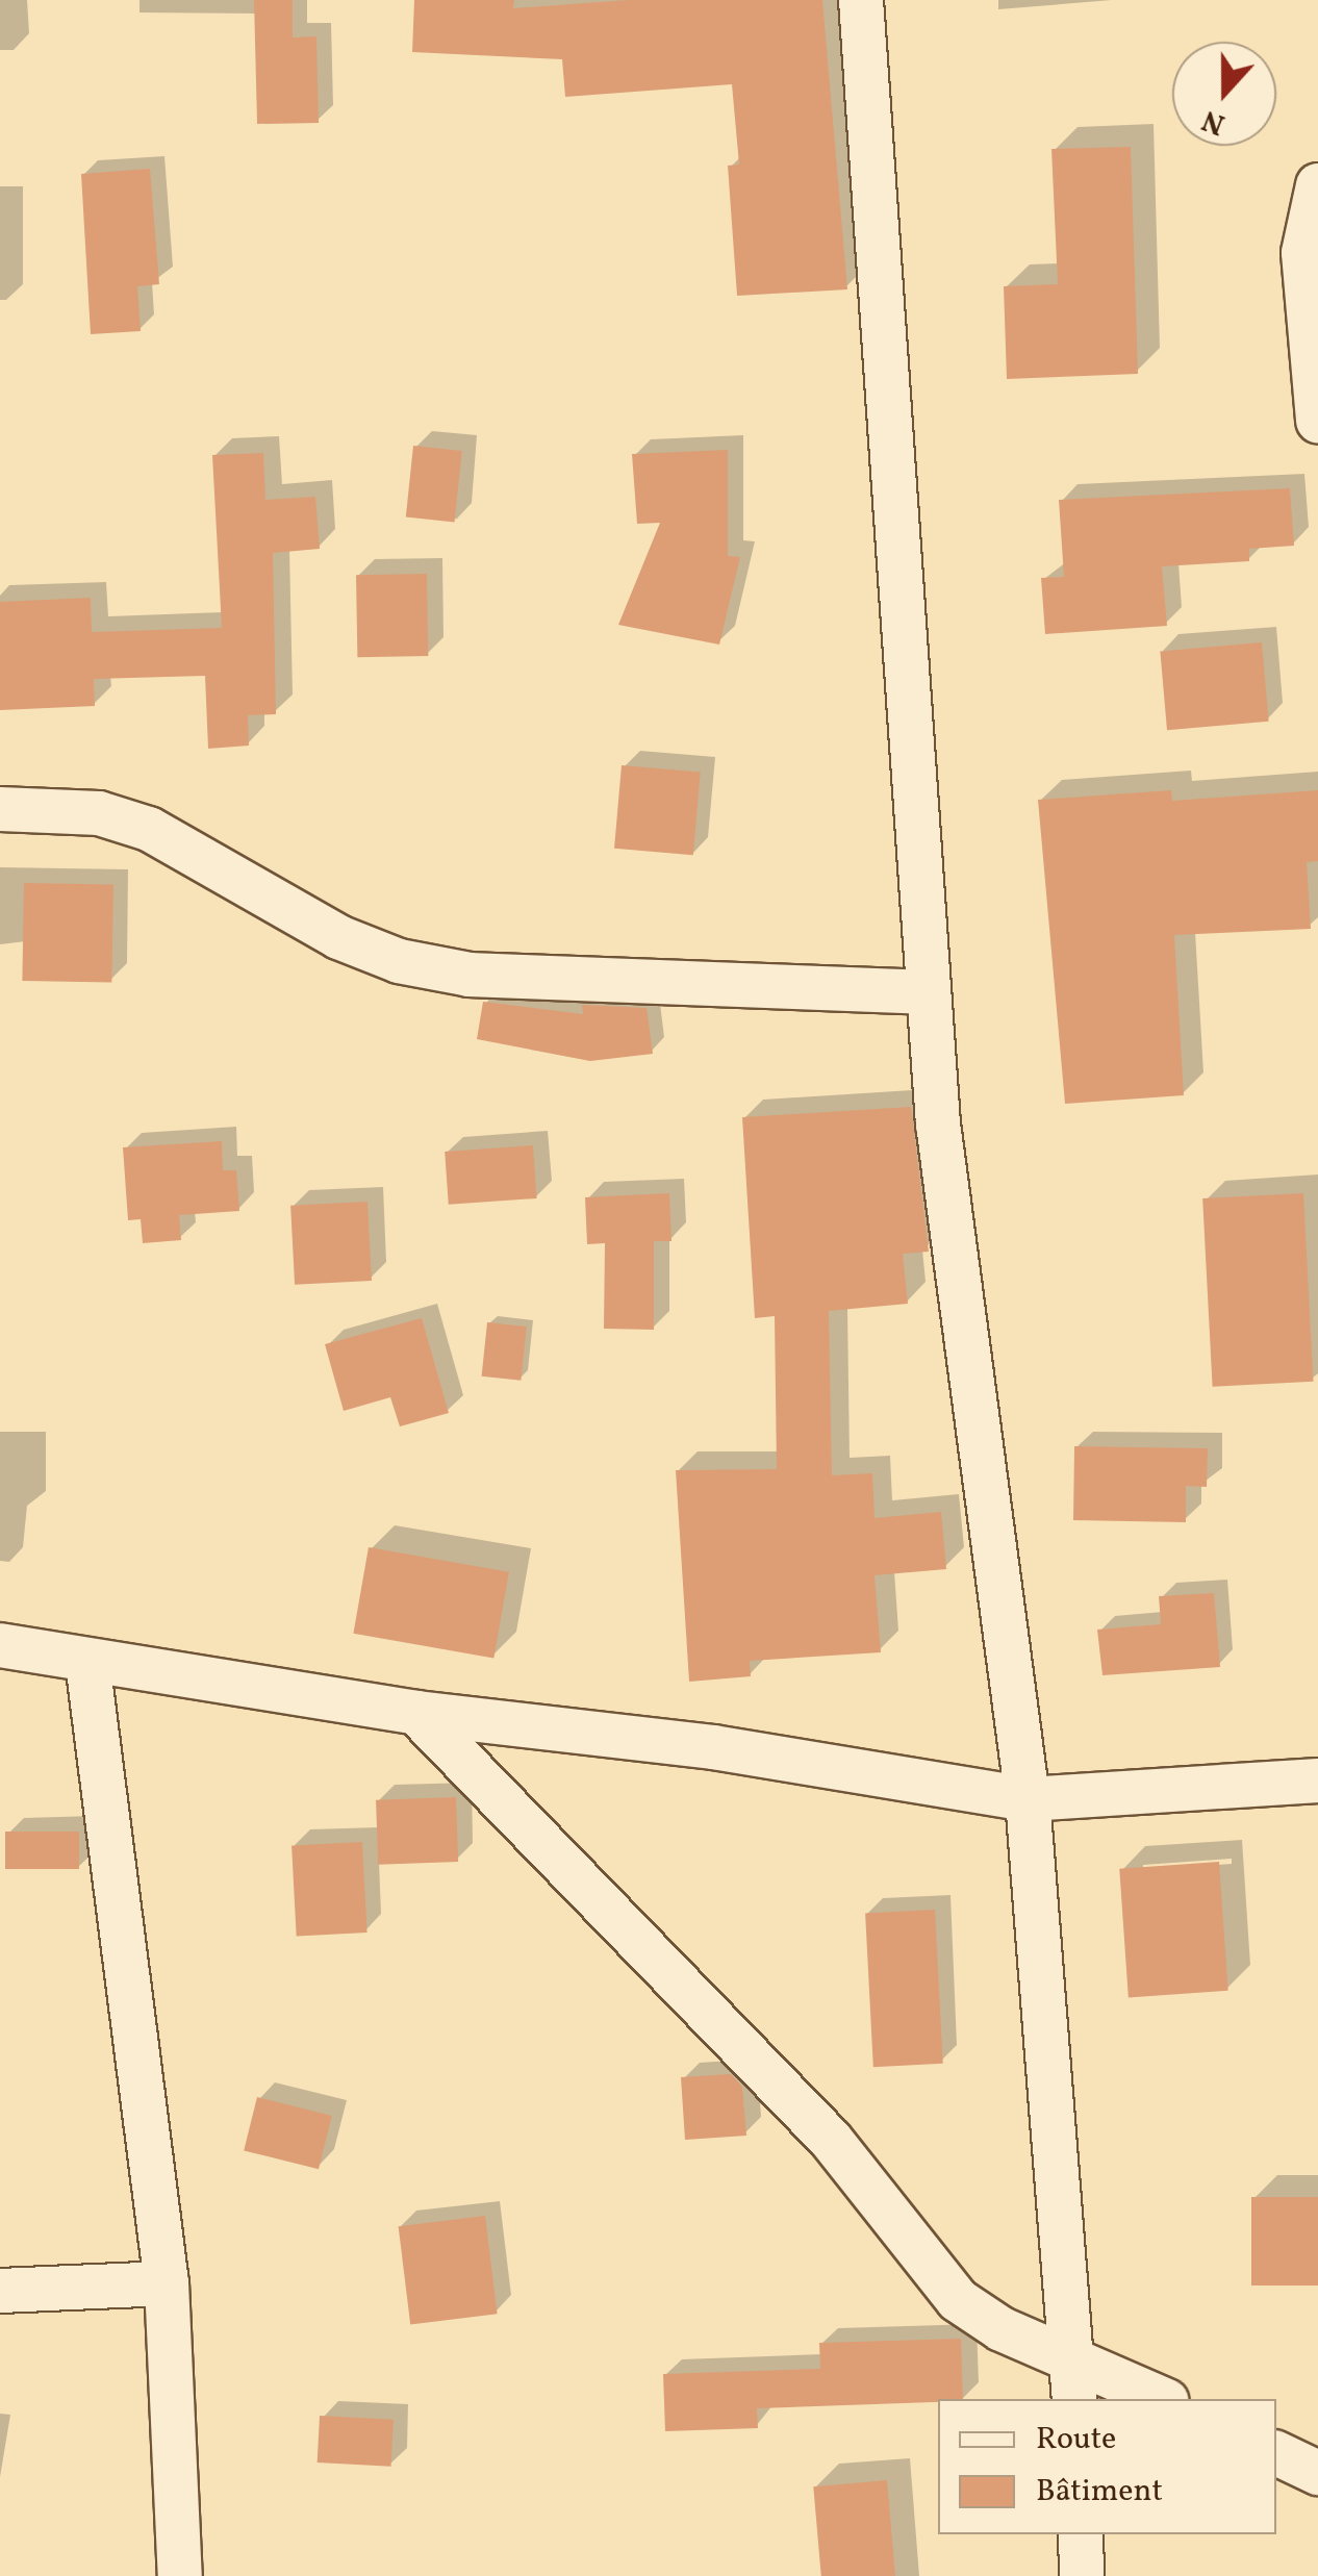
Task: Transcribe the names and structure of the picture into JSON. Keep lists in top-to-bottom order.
{
  "legend": ["Route", "Bâtiment"],
  "north": "bottom"
}
